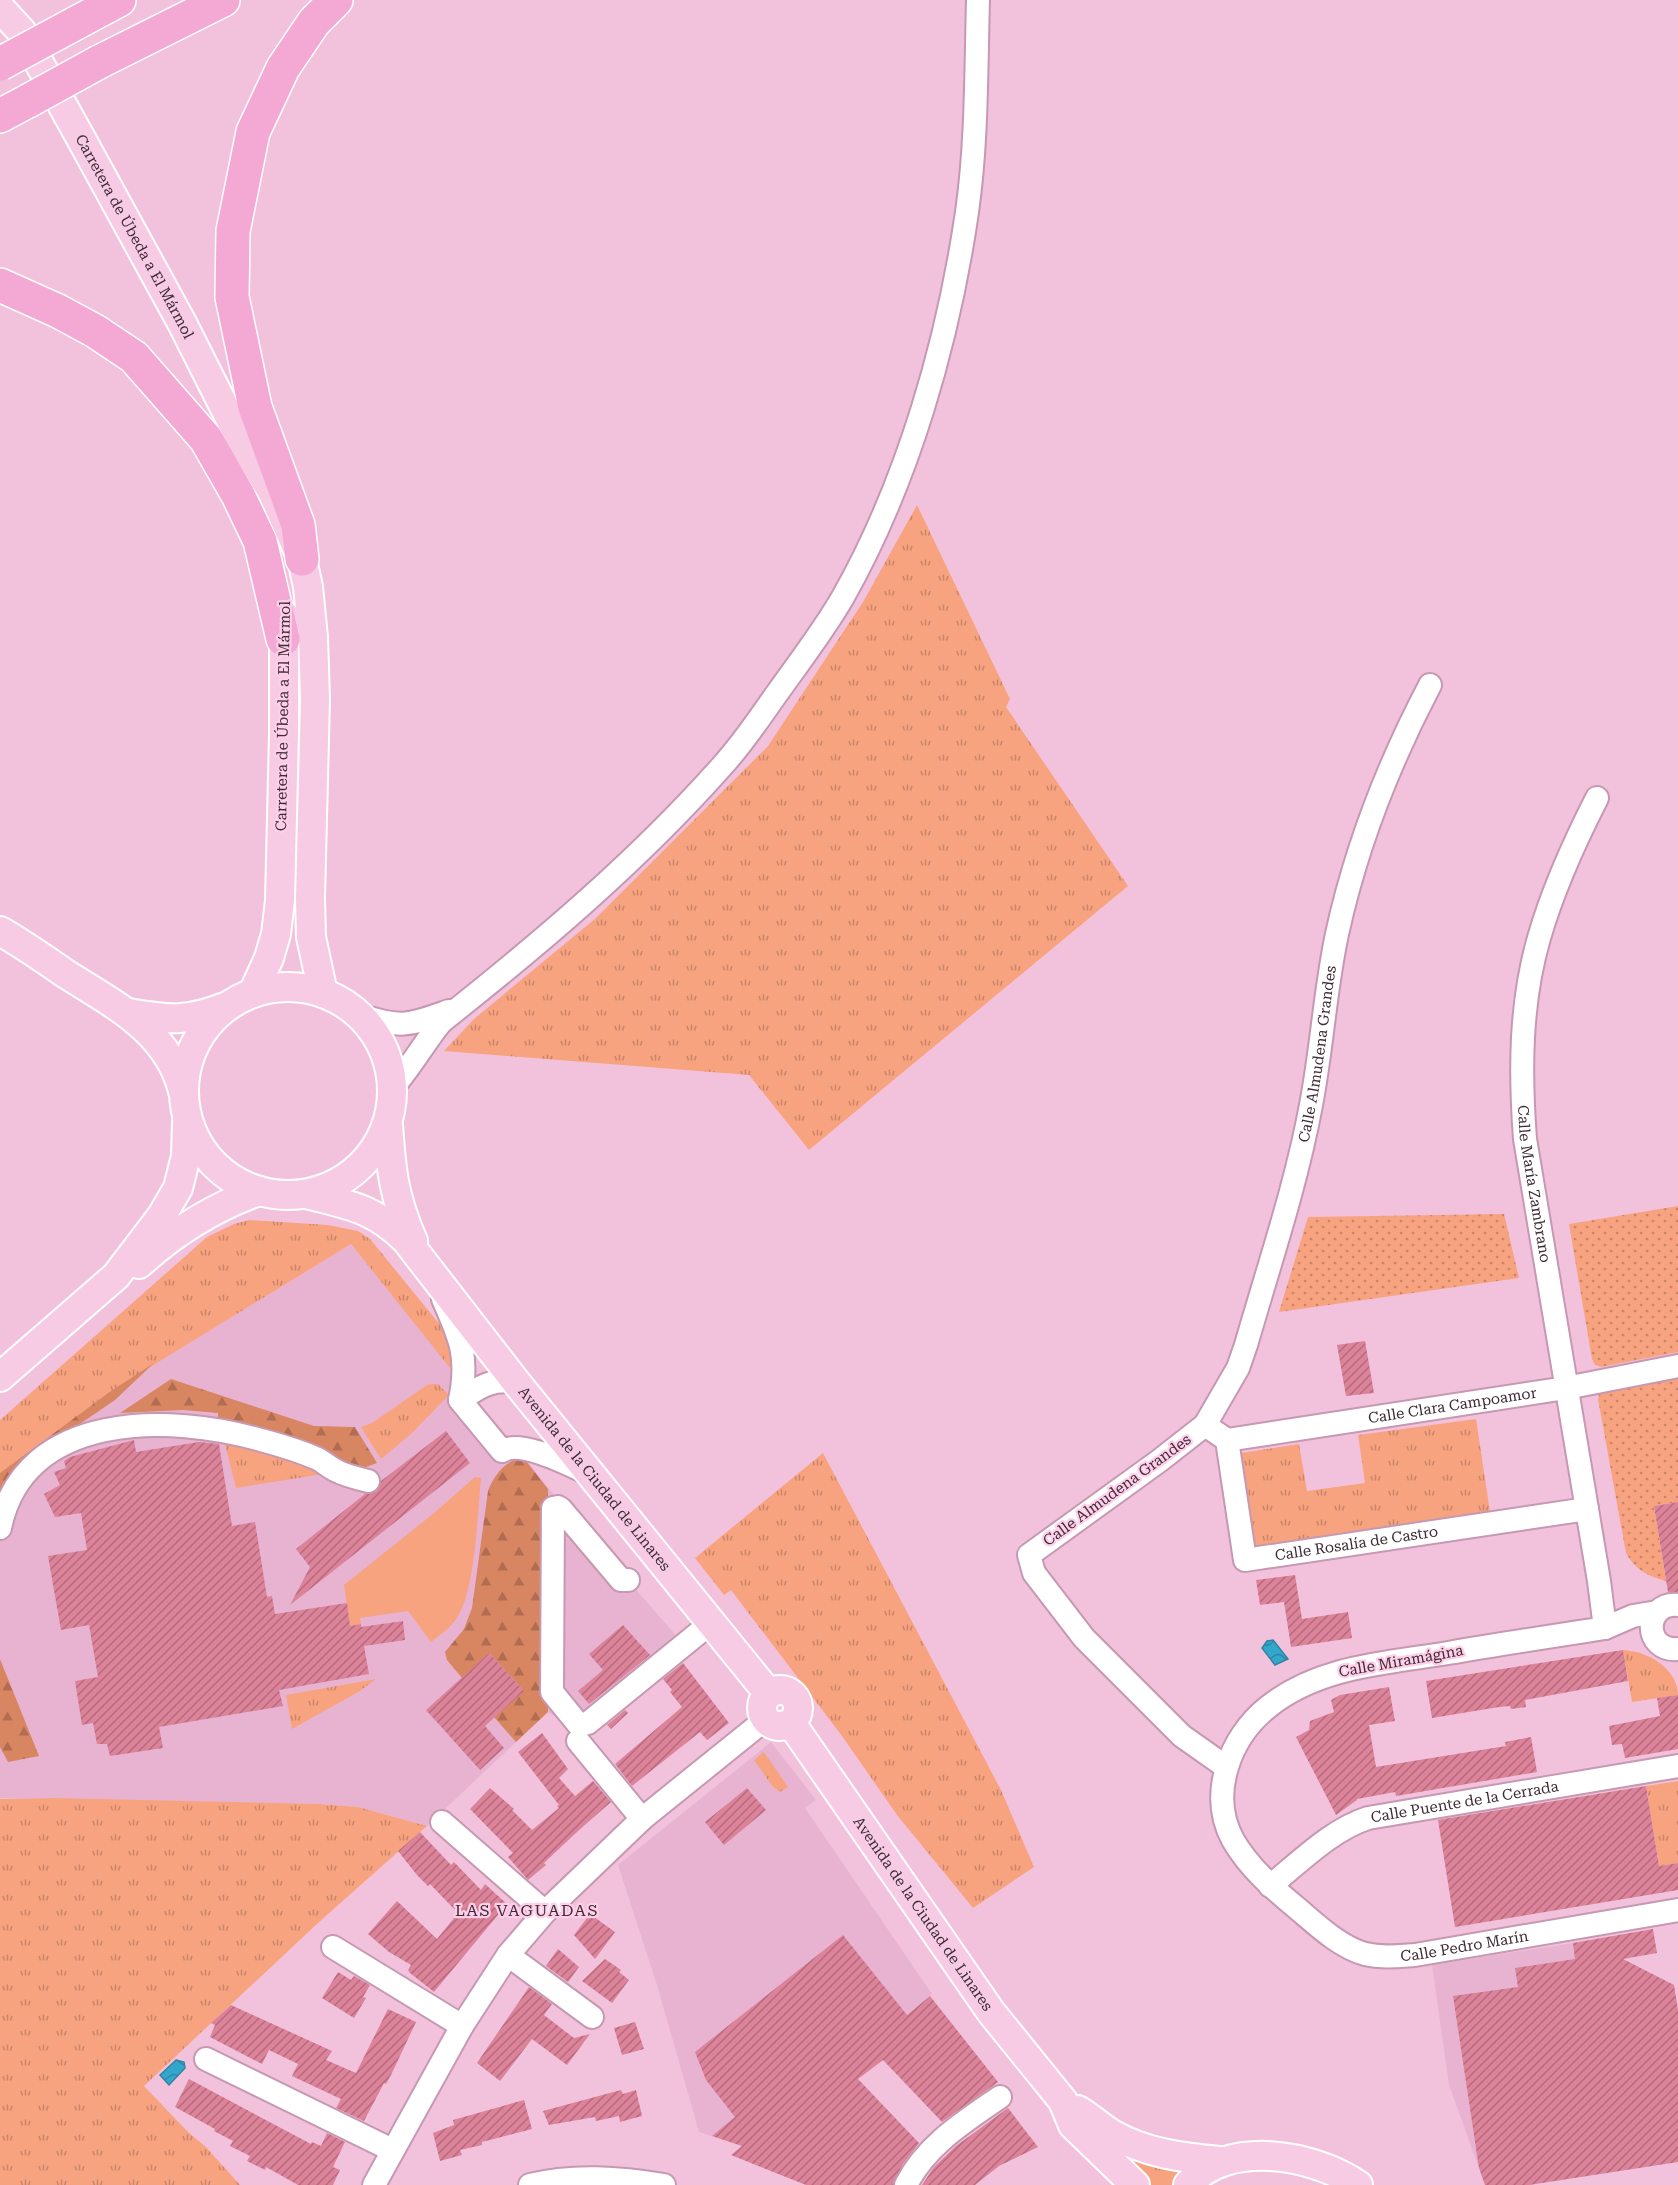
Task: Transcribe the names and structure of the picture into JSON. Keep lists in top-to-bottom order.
{
  "streets": {
    "main road": ["Carretera de Úbeda a El Mármol", "Avenida de la Ciudad de Linares"],
    "street": [
      "Calle Almudena Grandes",
      "Calle María Zambrano",
      "Calle Clara Campoamor",
      "Calle Rosalía de Castro",
      "Calle Miramágina",
      "Calle Puente de la Cerrada",
      "Calle Pedro Marín"
    ]
  },
  "crossings": [
    ["Carretera de Úbeda a El Mármol", "Avenida de la Ciudad de Linares"],
    ["Calle Almudena Grandes", "Calle Clara Campoamor"],
    ["Calle Almudena Grandes", "Calle Rosalía de Castro"],
    ["Calle Almudena Grandes", "Calle Miramágina"],
    ["Calle María Zambrano", "Calle Clara Campoamor"],
    ["Calle María Zambrano", "Calle Rosalía de Castro"],
    ["Calle María Zambrano", "Calle Miramágina"],
    ["Calle Clara Campoamor", "Calle Rosalía de Castro"],
    ["Calle Miramágina", "Calle Puente de la Cerrada"],
    ["Calle Miramágina", "Calle Pedro Marín"],
    ["Calle Puente de la Cerrada", "Calle Pedro Marín"]
  ],
  "districts": ["LAS VAGUADAS"]
}
